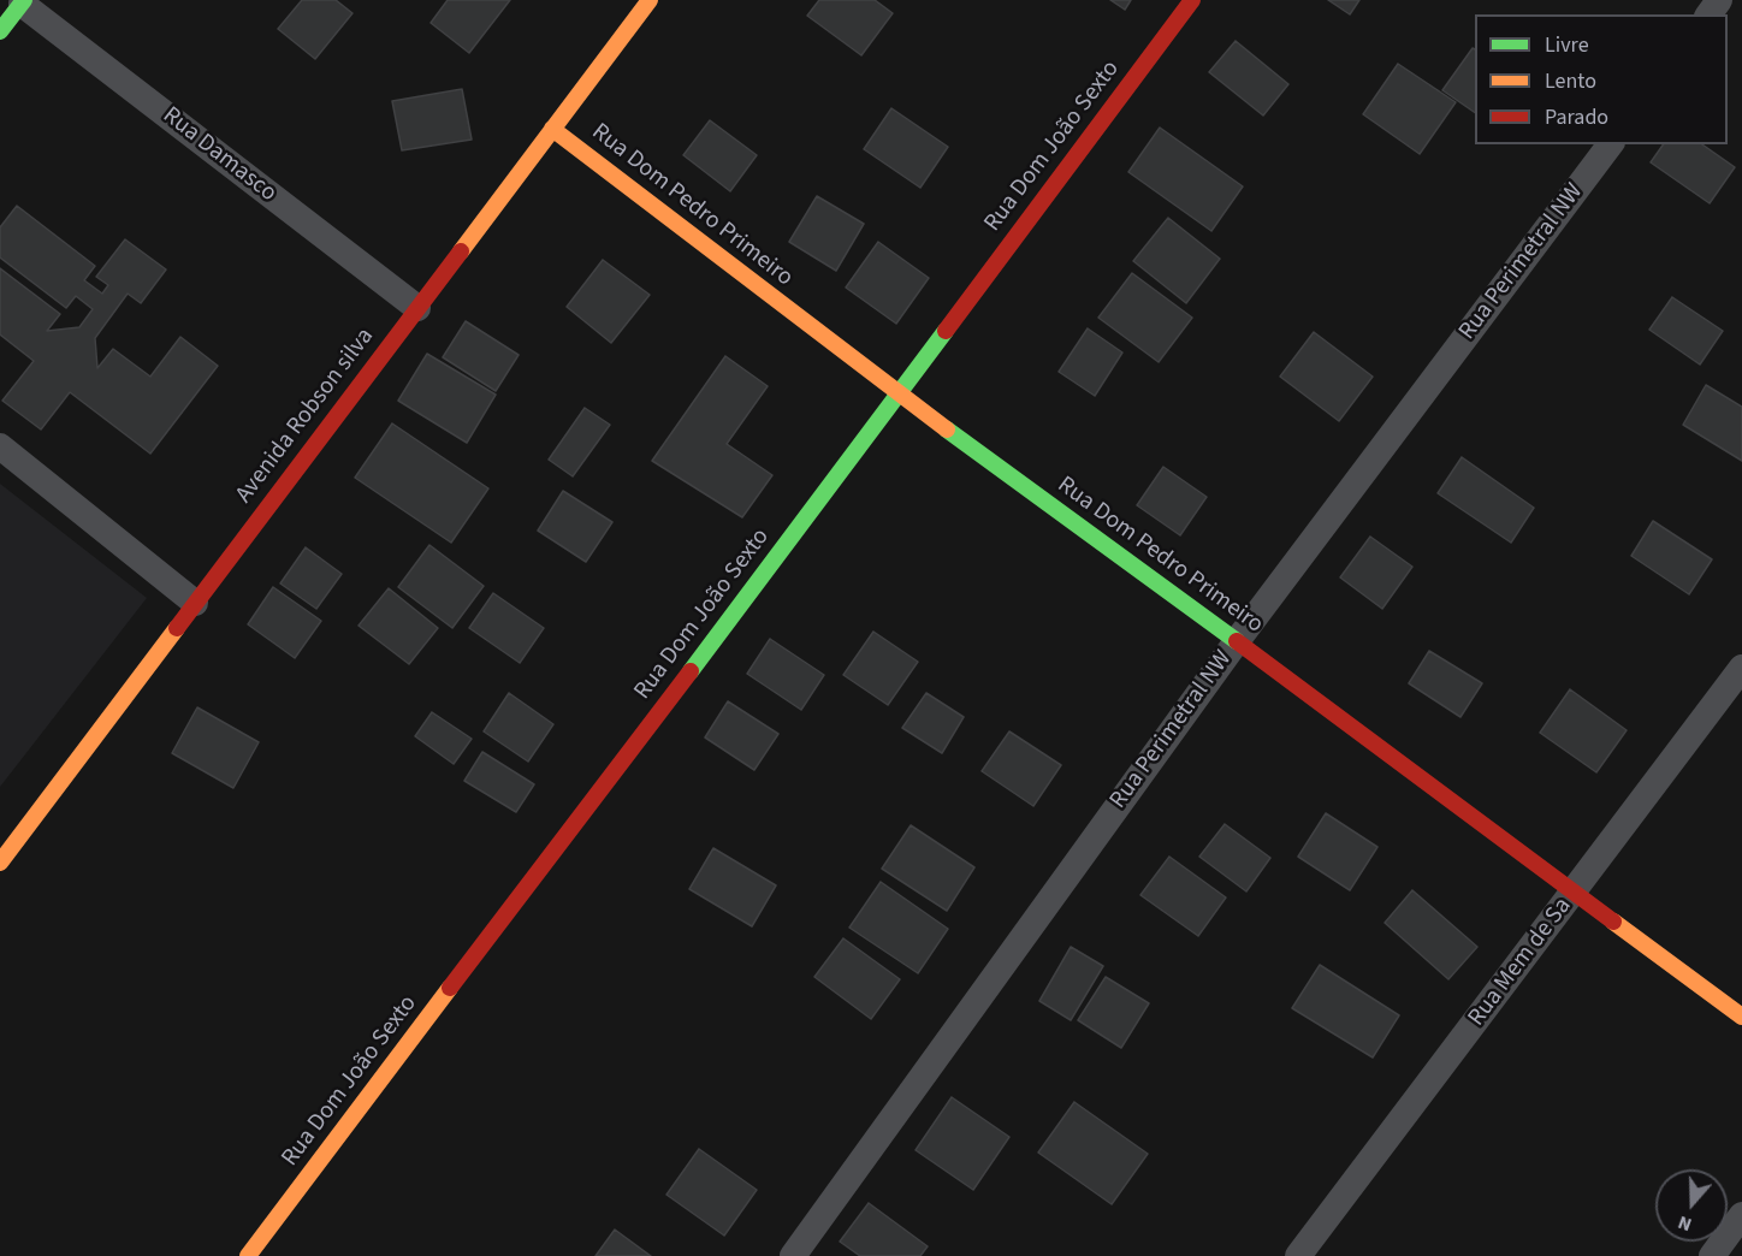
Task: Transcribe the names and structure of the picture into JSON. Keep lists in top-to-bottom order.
{
  "streets": {
    "street": [
      "Rua Dom João Sexto",
      "Rua Damasco",
      "Rua Dom Pedro Primeiro",
      "Rua Perimetral NW",
      "Avenida Robson silva",
      "Rua Mem de Sa"
    ]
  },
  "crossings": [
    ["Rua Dom João Sexto", "Rua Dom Pedro Primeiro"],
    ["Rua Damasco", "Avenida Robson silva"],
    ["Rua Dom Pedro Primeiro", "Rua Perimetral NW"],
    ["Rua Dom Pedro Primeiro", "Avenida Robson silva"],
    ["Rua Dom Pedro Primeiro", "Rua Mem de Sa"]
  ],
  "legend": ["Livre", "Lento", "Parado"],
  "north": "bottom"
}
